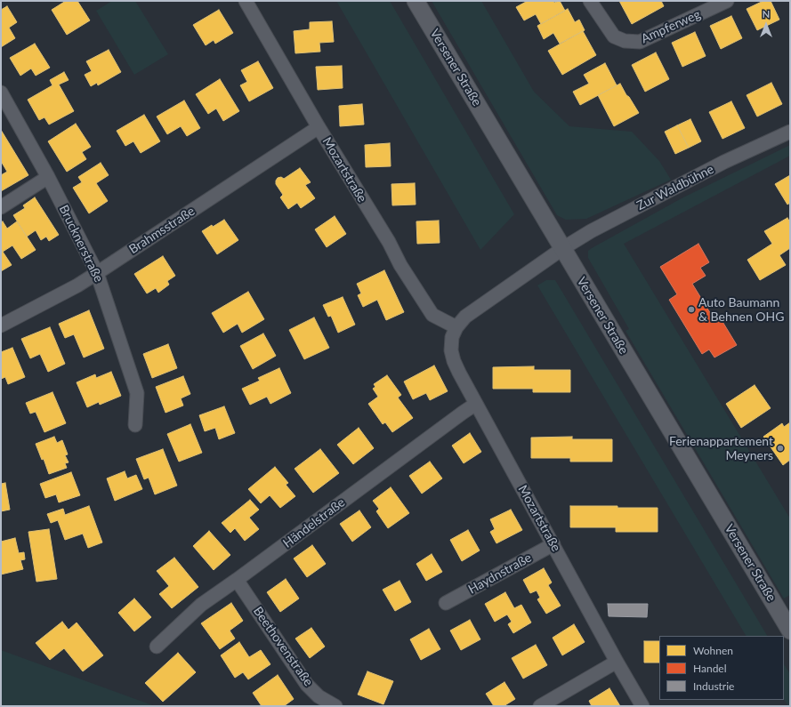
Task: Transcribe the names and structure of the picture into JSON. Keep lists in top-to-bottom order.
{
  "streets": {
    "street": [
      "Ampferweg",
      "Versener Straße",
      "Mozartstraße",
      "Zur Waldbühne",
      "Brahmsstraße",
      "Brucknerstraße",
      "Händelstraße",
      "Haydnstraße",
      "Beethovenstraße"
    ]
  },
  "crossings": [
    ["Versener Straße", "Mozartstraße"],
    ["Versener Straße", "Zur Waldbühne"],
    ["Mozartstraße", "Zur Waldbühne"],
    ["Mozartstraße", "Brahmsstraße"],
    ["Mozartstraße", "Händelstraße"],
    ["Mozartstraße", "Haydnstraße"],
    ["Brahmsstraße", "Brucknerstraße"],
    ["Händelstraße", "Beethovenstraße"]
  ],
  "places": ["Auto Baumann & Behnen OHG", "Ferienappartement Meyners"],
  "legend": ["Wohnen", "Handel", "Industrie"],
  "north": "top"
}
